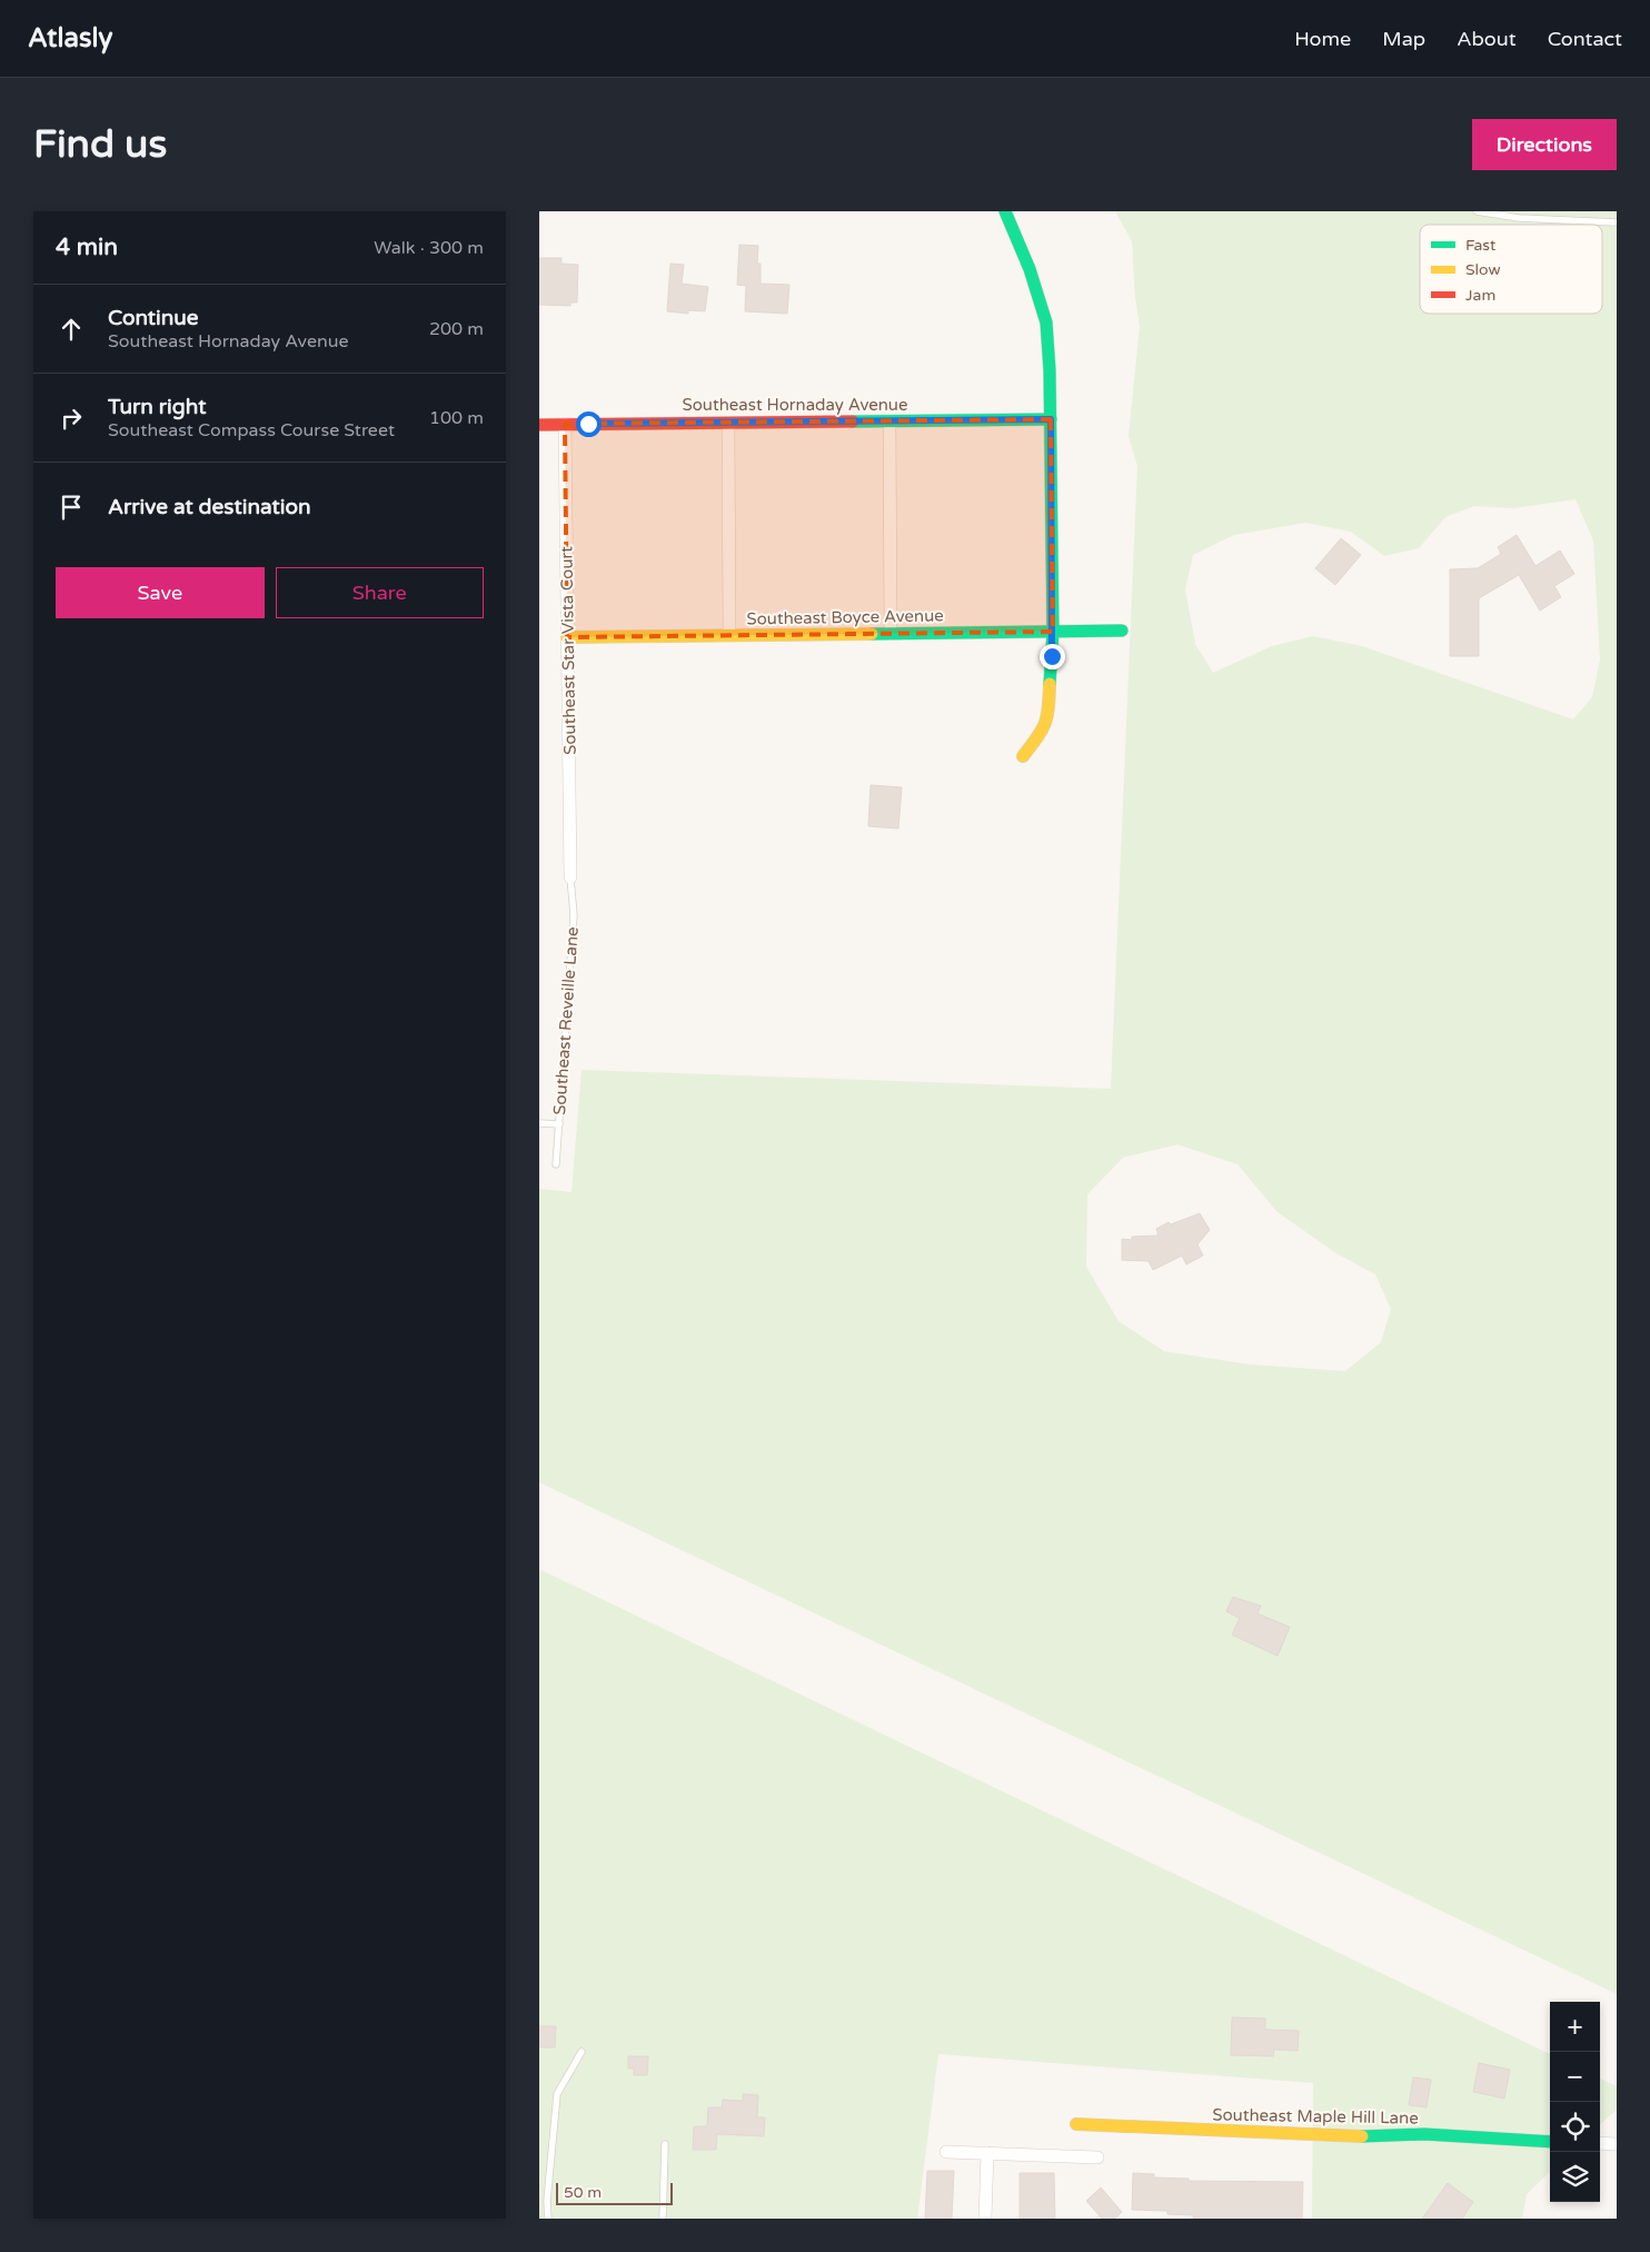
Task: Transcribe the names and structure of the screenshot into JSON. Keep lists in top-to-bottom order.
{
  "streets": {
    "street": [
      "Southeast Hornaday Avenue",
      "Southeast Boyce Avenue",
      "Southeast Star Vista Court",
      "Southeast Maple Hill Lane"
    ],
    "lane": ["Southeast Reveille Lane"]
  },
  "crossings": [
    ["Southeast Hornaday Avenue", "Southeast Star Vista Court"],
    ["Southeast Boyce Avenue", "Southeast Star Vista Court"],
    ["Southeast Star Vista Court", "Southeast Reveille Lane"]
  ],
  "legend": ["Fast", "Slow", "Jam"],
  "scale_bar": "50 m",
  "page": {
    "header": "Atlasly",
    "nav": [
      "Home",
      "Map",
      "About",
      "Contact"
    ],
    "buttons": [
      "Directions",
      ["Save", "Share"]
    ],
    "title": "Find us",
    "heading": ["4 min", "Walk · 300 m"],
    "list": [
      ["Continue", "Southeast Hornaday Avenue", "200 m"],
      ["Turn right", "Southeast Compass Course Street", "100 m"],
      "Arrive at destination"
    ],
    "map_buttons": ["+", "−"],
    "scale": "50 m"
  }
}
